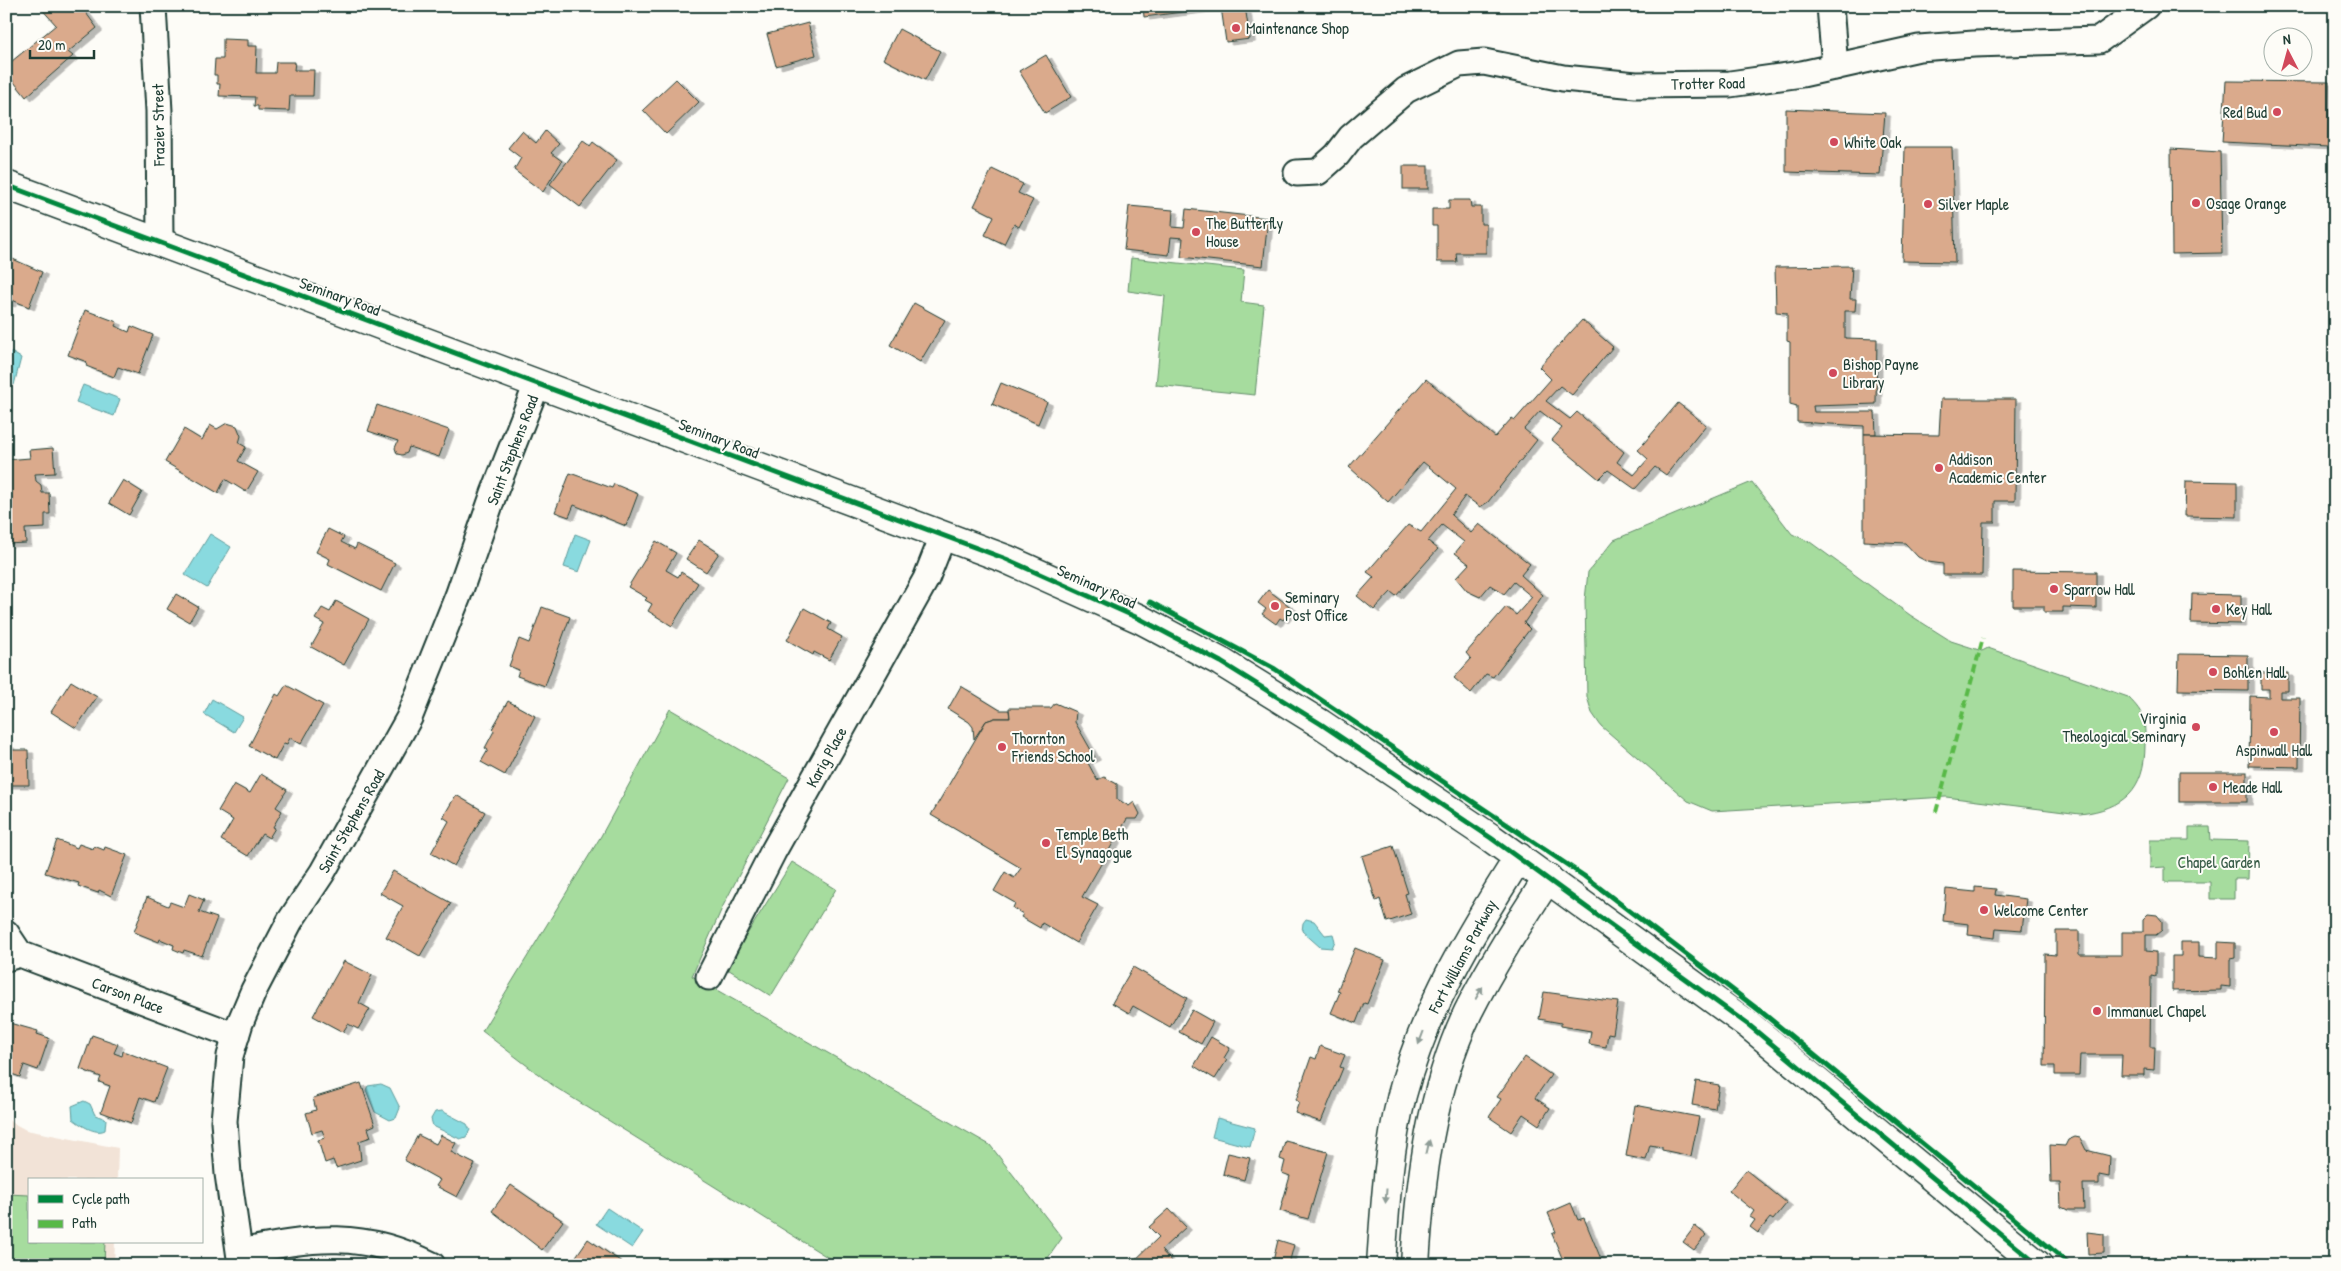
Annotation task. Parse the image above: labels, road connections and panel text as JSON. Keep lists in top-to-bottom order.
{
  "streets": {
    "main road": ["Seminary Road", "Fort Williams Parkway"],
    "street": [
      "Trotter Road",
      "Frazier Street",
      "Saint Stephens Road",
      "Karig Place",
      "Carson Place"
    ]
  },
  "crossings": [
    ["Frazier Street", "Seminary Road"],
    ["Seminary Road", "Saint Stephens Road"],
    ["Seminary Road", "Karig Place"],
    ["Seminary Road", "Fort Williams Parkway"],
    ["Saint Stephens Road", "Carson Place"]
  ],
  "parks": ["Chapel Garden"],
  "places": [
    "Maintenance Shop",
    "Red Bud",
    "White Oak",
    "Osage Orange",
    "Silver Maple",
    "The Butterfly House",
    "Bishop Payne Library",
    "Addison Academic Center",
    "Sparrow Hall",
    "Seminary Post Office",
    "Key Hall",
    "Bohlen Hall",
    "Virginia Theological Seminary",
    "Aspinwall Hall",
    "Thornton Friends School",
    "Meade Hall",
    "Temple Beth El Synagogue",
    "Welcome Center",
    "Immanuel Chapel"
  ],
  "legend": ["Cycle path", "Path"],
  "scale_bar": "20 m",
  "north": "top"
}
